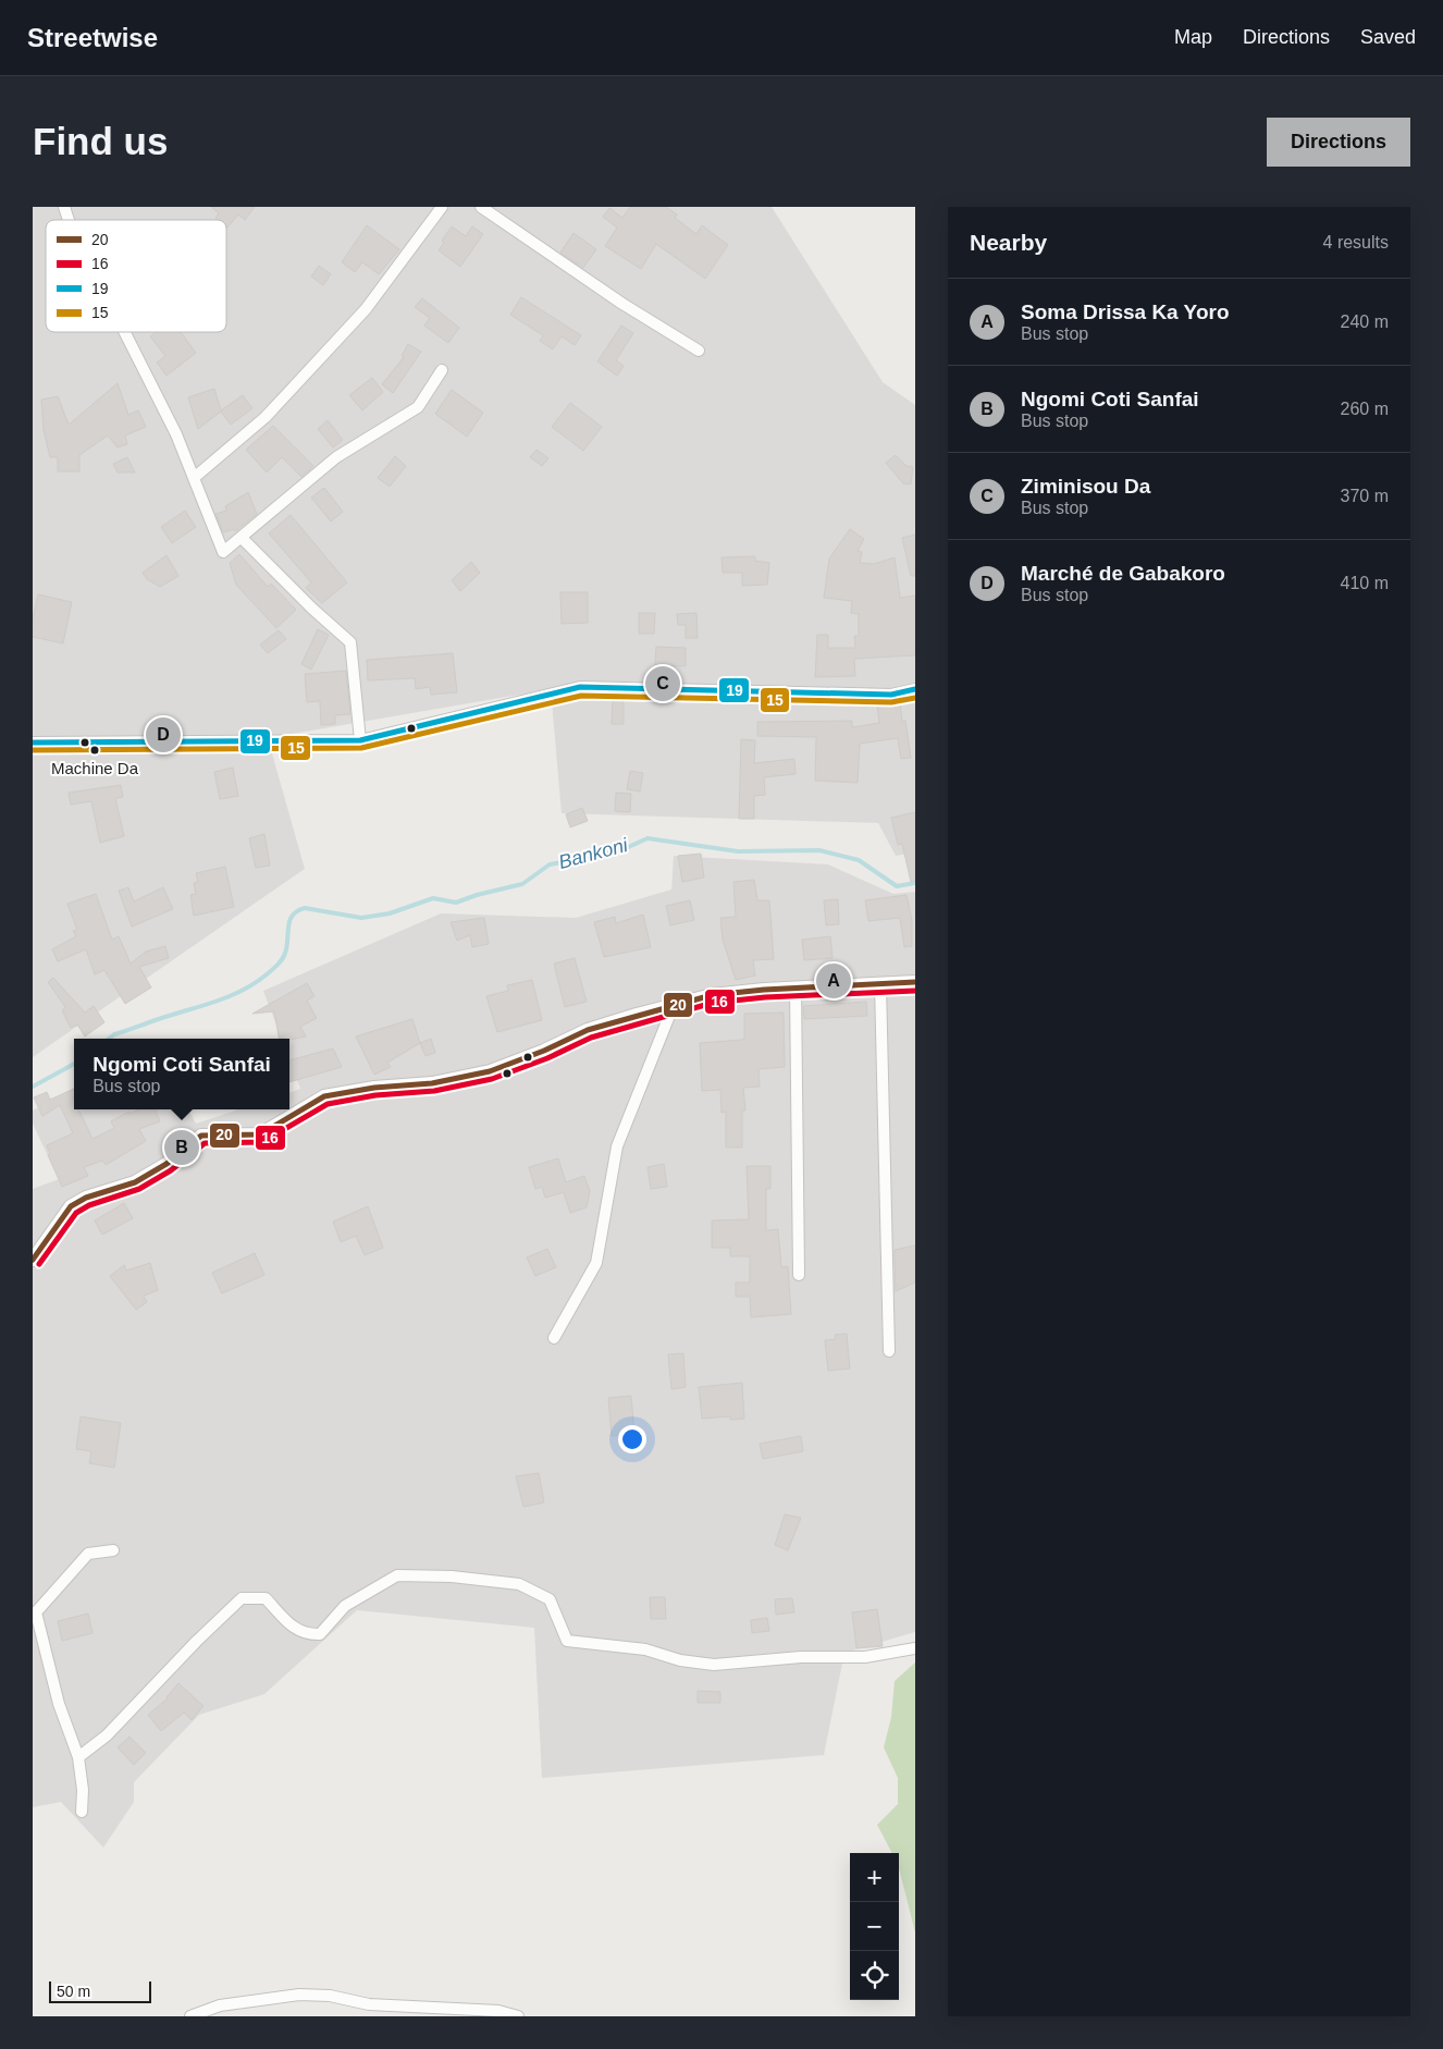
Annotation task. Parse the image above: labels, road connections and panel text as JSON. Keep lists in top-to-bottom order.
{
  "water": ["Bankoni"],
  "places": ["Machine Da"],
  "lines": [
    "transit line 19",
    "transit line 15",
    "transit line 20",
    "transit line 16"
  ],
  "legend": [
    "20",
    "16",
    "19",
    "15"
  ],
  "scale_bar": "50 m",
  "page": {
    "header": "Streetwise",
    "nav": ["Map", "Directions", "Saved"],
    "buttons": "Directions",
    "title": "Find us",
    "heading": ["Nearby", "4 results"],
    "list": [
      {
        "mark": "A",
        "name": "Soma Drissa Ka Yoro",
        "note": "Bus stop",
        "value": "240 m"
      },
      {
        "mark": "B",
        "name": "Ngomi Coti Sanfai",
        "note": "Bus stop",
        "value": "260 m"
      },
      {
        "mark": "C",
        "name": "Ziminisou Da",
        "note": "Bus stop",
        "value": "370 m"
      },
      {
        "mark": "D",
        "name": "Marché de Gabakoro",
        "note": "Bus stop",
        "value": "410 m"
      }
    ],
    "pins": [
      "C",
      "D",
      "A",
      "B"
    ],
    "popup": ["Ngomi Coti Sanfai", "Bus stop"],
    "map_buttons": ["+", "−"],
    "scale": "50 m"
  }
}
